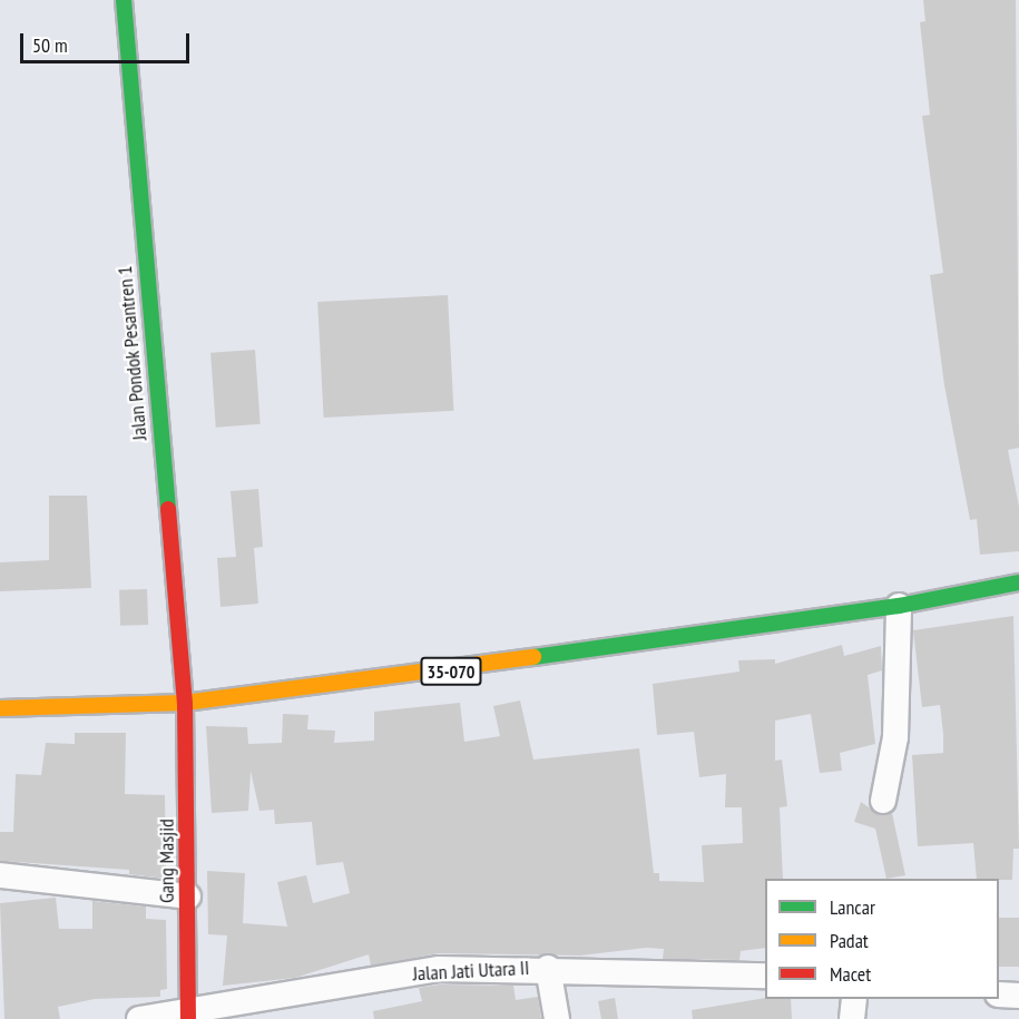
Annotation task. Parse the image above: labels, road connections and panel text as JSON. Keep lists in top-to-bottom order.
{
  "streets": {
    "main road": ["Jalan Pondok Pesantren 1", "35-070", "Gang Masjid"],
    "street": ["Jalan Jati Utara II"]
  },
  "crossings": [
    ["Jalan Pondok Pesantren 1", "35-070"],
    ["Jalan Pondok Pesantren 1", "Gang Masjid"],
    ["35-070", "Gang Masjid"],
    ["Gang Masjid", "Jalan Jati Utara II"]
  ],
  "legend": ["Lancar", "Padat", "Macet"],
  "scale_bar": "50 m"
}
